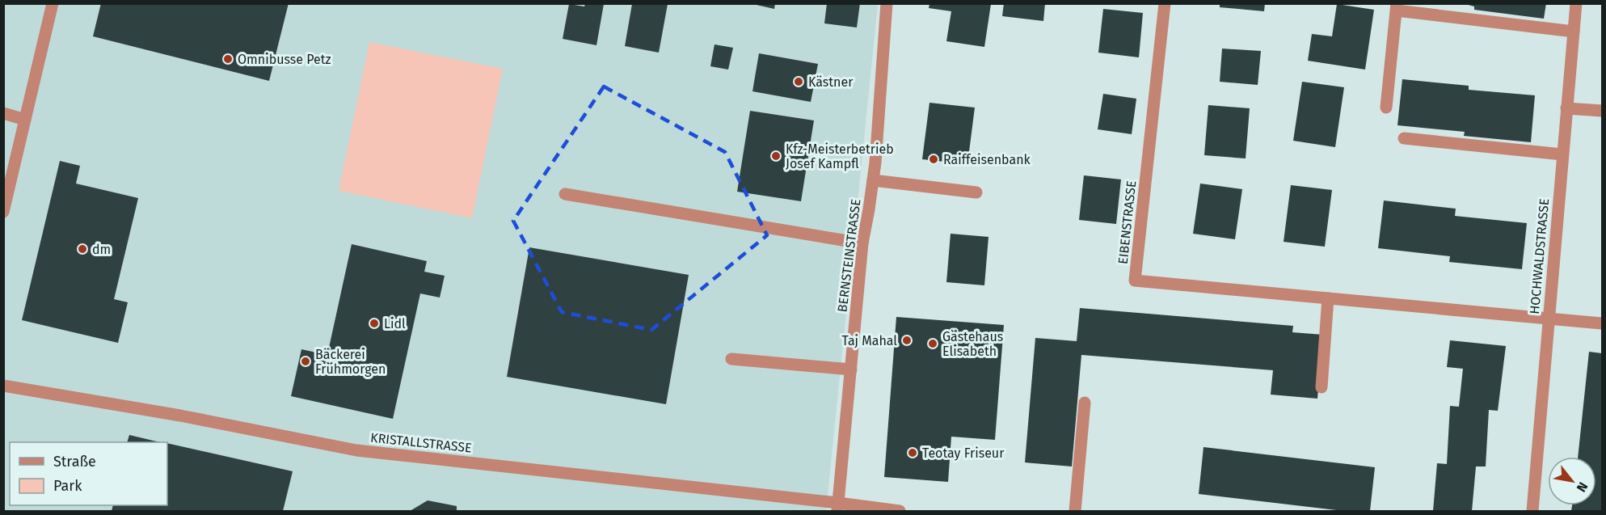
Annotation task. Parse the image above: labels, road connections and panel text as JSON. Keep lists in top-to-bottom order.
{
  "streets": {
    "street": [
      "EIBENSTRASSE",
      "BERNSTEINSTRASSE",
      "HOCHWALDSTRASSE",
      "KRISTALLSTRASSE"
    ]
  },
  "crossings": [
    ["EIBENSTRASSE", "HOCHWALDSTRASSE"],
    ["BERNSTEINSTRASSE", "KRISTALLSTRASSE"]
  ],
  "places": [
    "Omnibusse Petz",
    "Kästner",
    "Kfz-Meisterbetrieb Josef Kampfl",
    "Raiffeisenbank",
    "dm",
    "Lidl",
    "Taj Mahal",
    "Gästehaus Elisabeth",
    "Bäckerei Frühmorgen",
    "Teotay Friseur"
  ],
  "legend": ["Straße", "Park"],
  "north": "bottom right"
}
